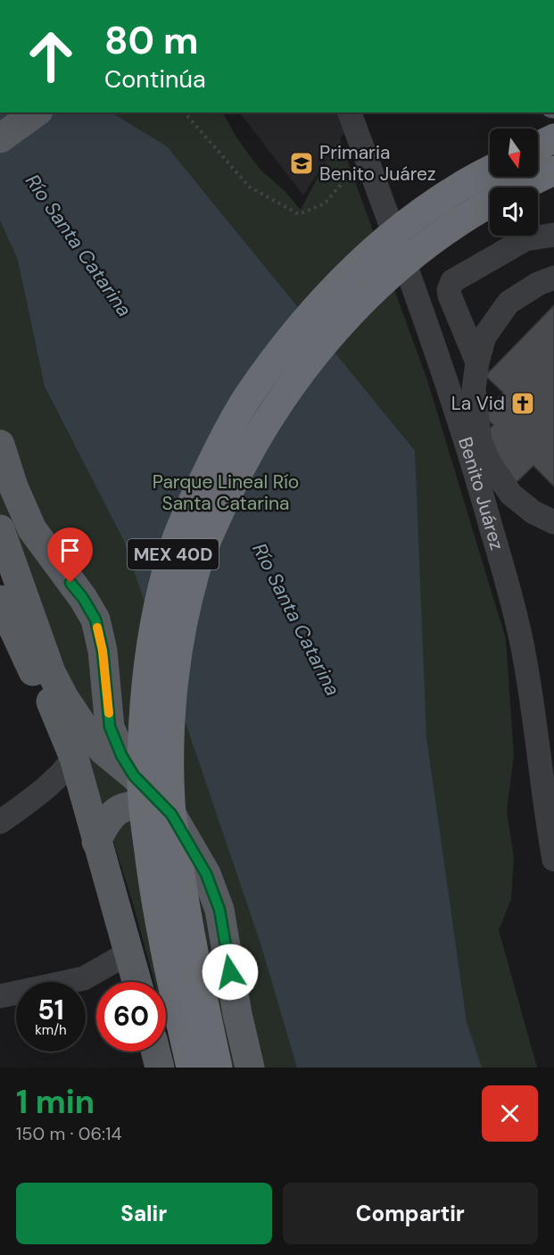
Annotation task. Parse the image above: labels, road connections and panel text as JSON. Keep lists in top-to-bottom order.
{
  "streets": {
    "highway": ["MEX 40D"],
    "street": ["Benito Juárez"]
  },
  "water": ["Río Santa Catarina"],
  "parks": ["Parque Lineal Río Santa Catarina"],
  "places": {
    "school or university": ["Primaria Benito Juárez"],
    "church": ["La Vid"]
  },
  "north": "bottom",
  "page": {
    "turn": ["80 m", "Continúa"],
    "speed": "51 km/h",
    "limit": "60",
    "heading": ["1 min", "150 m · 06:14"],
    "buttons": ["Salir", "Compartir"]
  }
}
